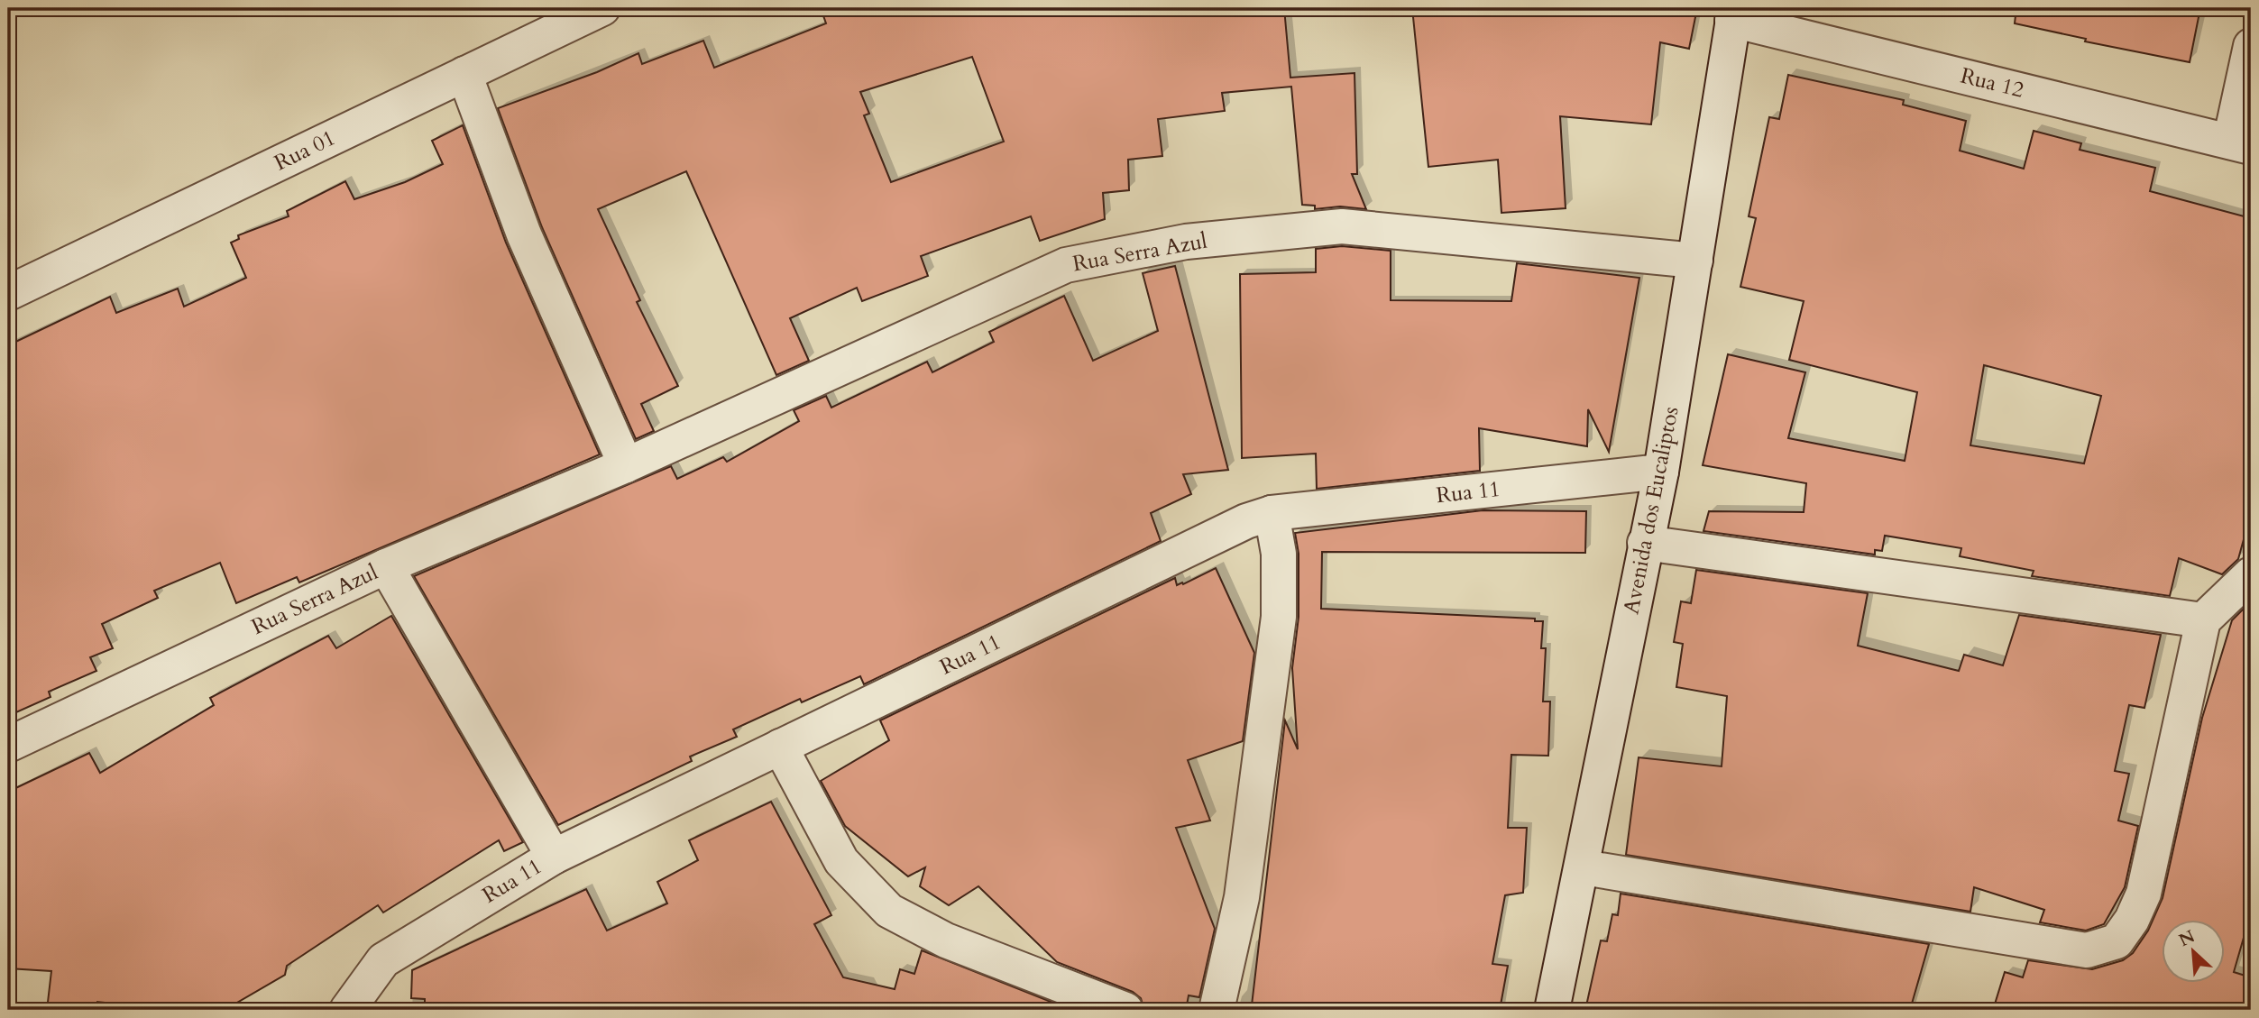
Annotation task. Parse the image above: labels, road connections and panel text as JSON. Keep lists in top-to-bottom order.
{
  "streets": {
    "street": [
      "Rua 12",
      "Rua 01",
      "Rua Serra Azul",
      "Rua 11",
      "Avenida dos Eucaliptos"
    ]
  },
  "crossings": [
    ["Rua 12", "Avenida dos Eucaliptos"],
    ["Rua Serra Azul", "Avenida dos Eucaliptos"],
    ["Rua 11", "Avenida dos Eucaliptos"]
  ],
  "north": "top left"
}
